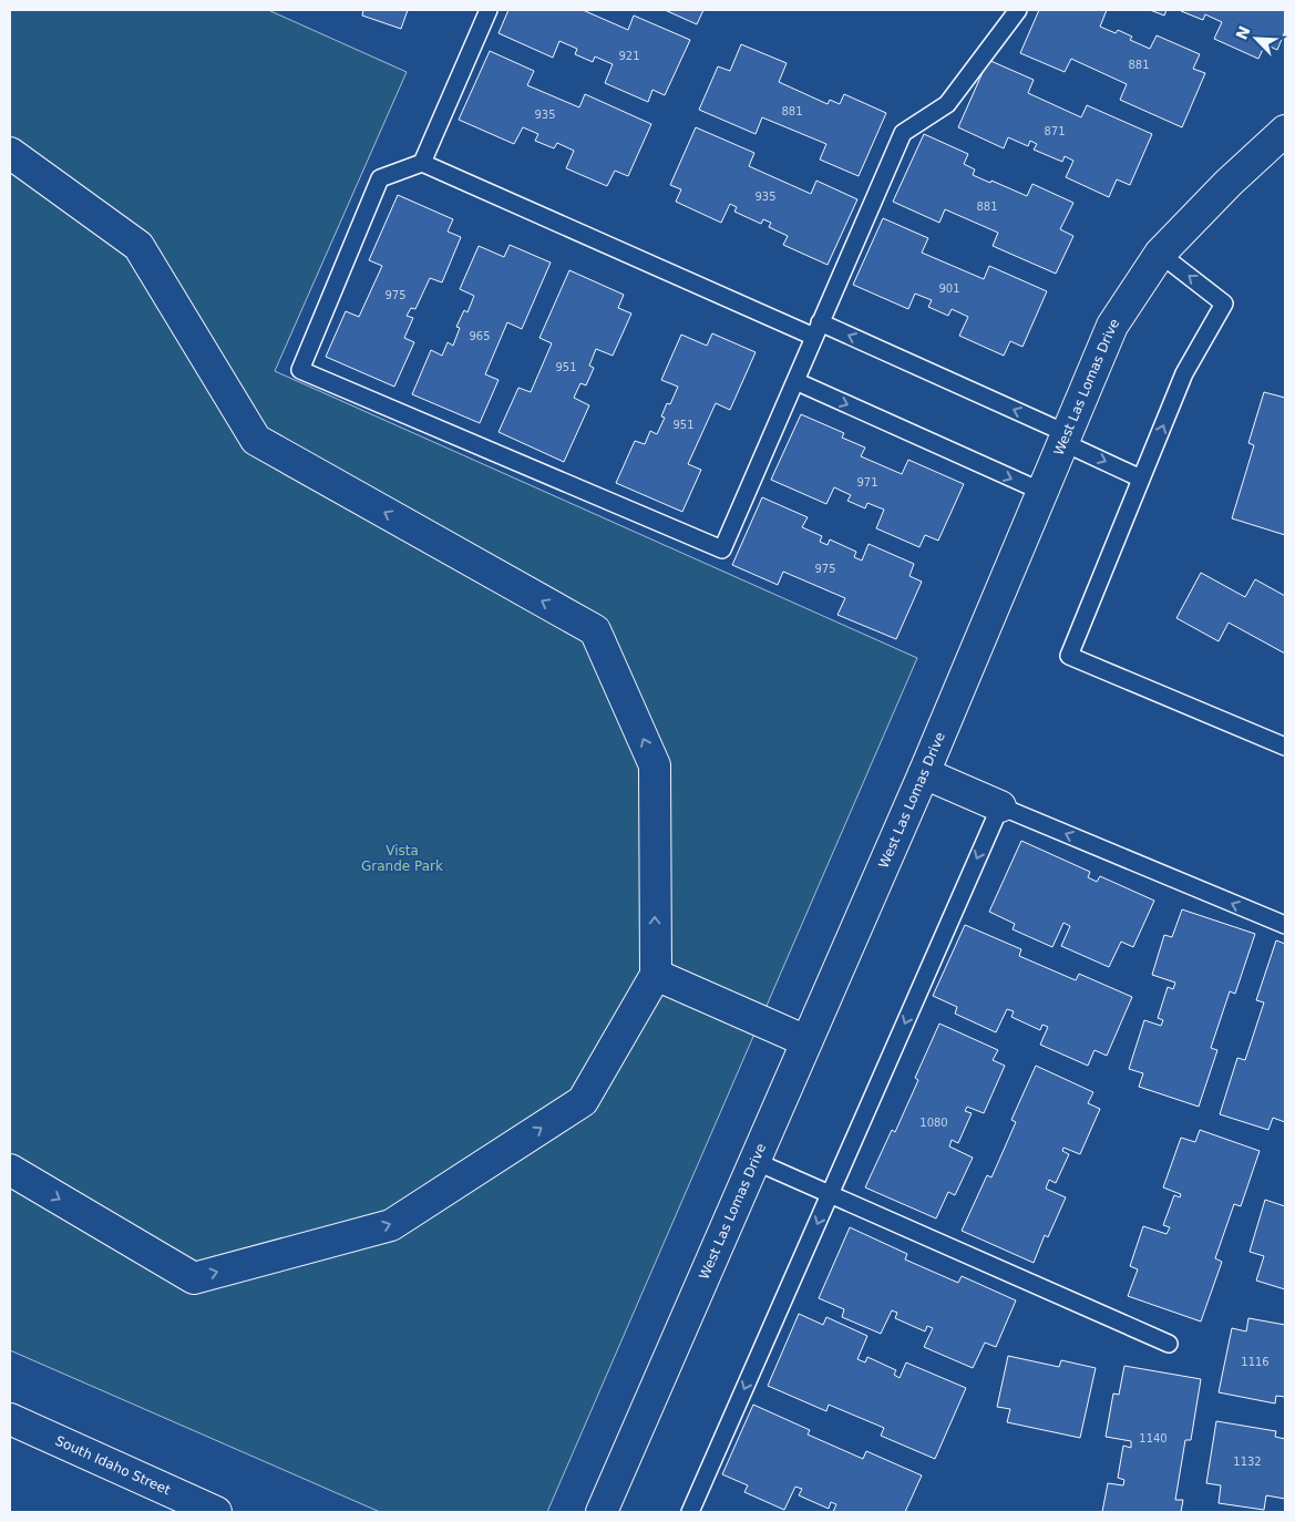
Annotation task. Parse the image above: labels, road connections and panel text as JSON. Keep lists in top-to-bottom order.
{
  "streets": {
    "street": ["West Las Lomas Drive", "South Idaho Street"]
  },
  "parks": ["Vista Grande Park"],
  "house_numbers": [
    "921",
    "881",
    "881",
    "935",
    "871",
    "935",
    "881",
    "901",
    "975",
    "965",
    "951",
    "951",
    "971",
    "975",
    "1080",
    "1116",
    "1140",
    "1132"
  ],
  "north": "top left"
}
